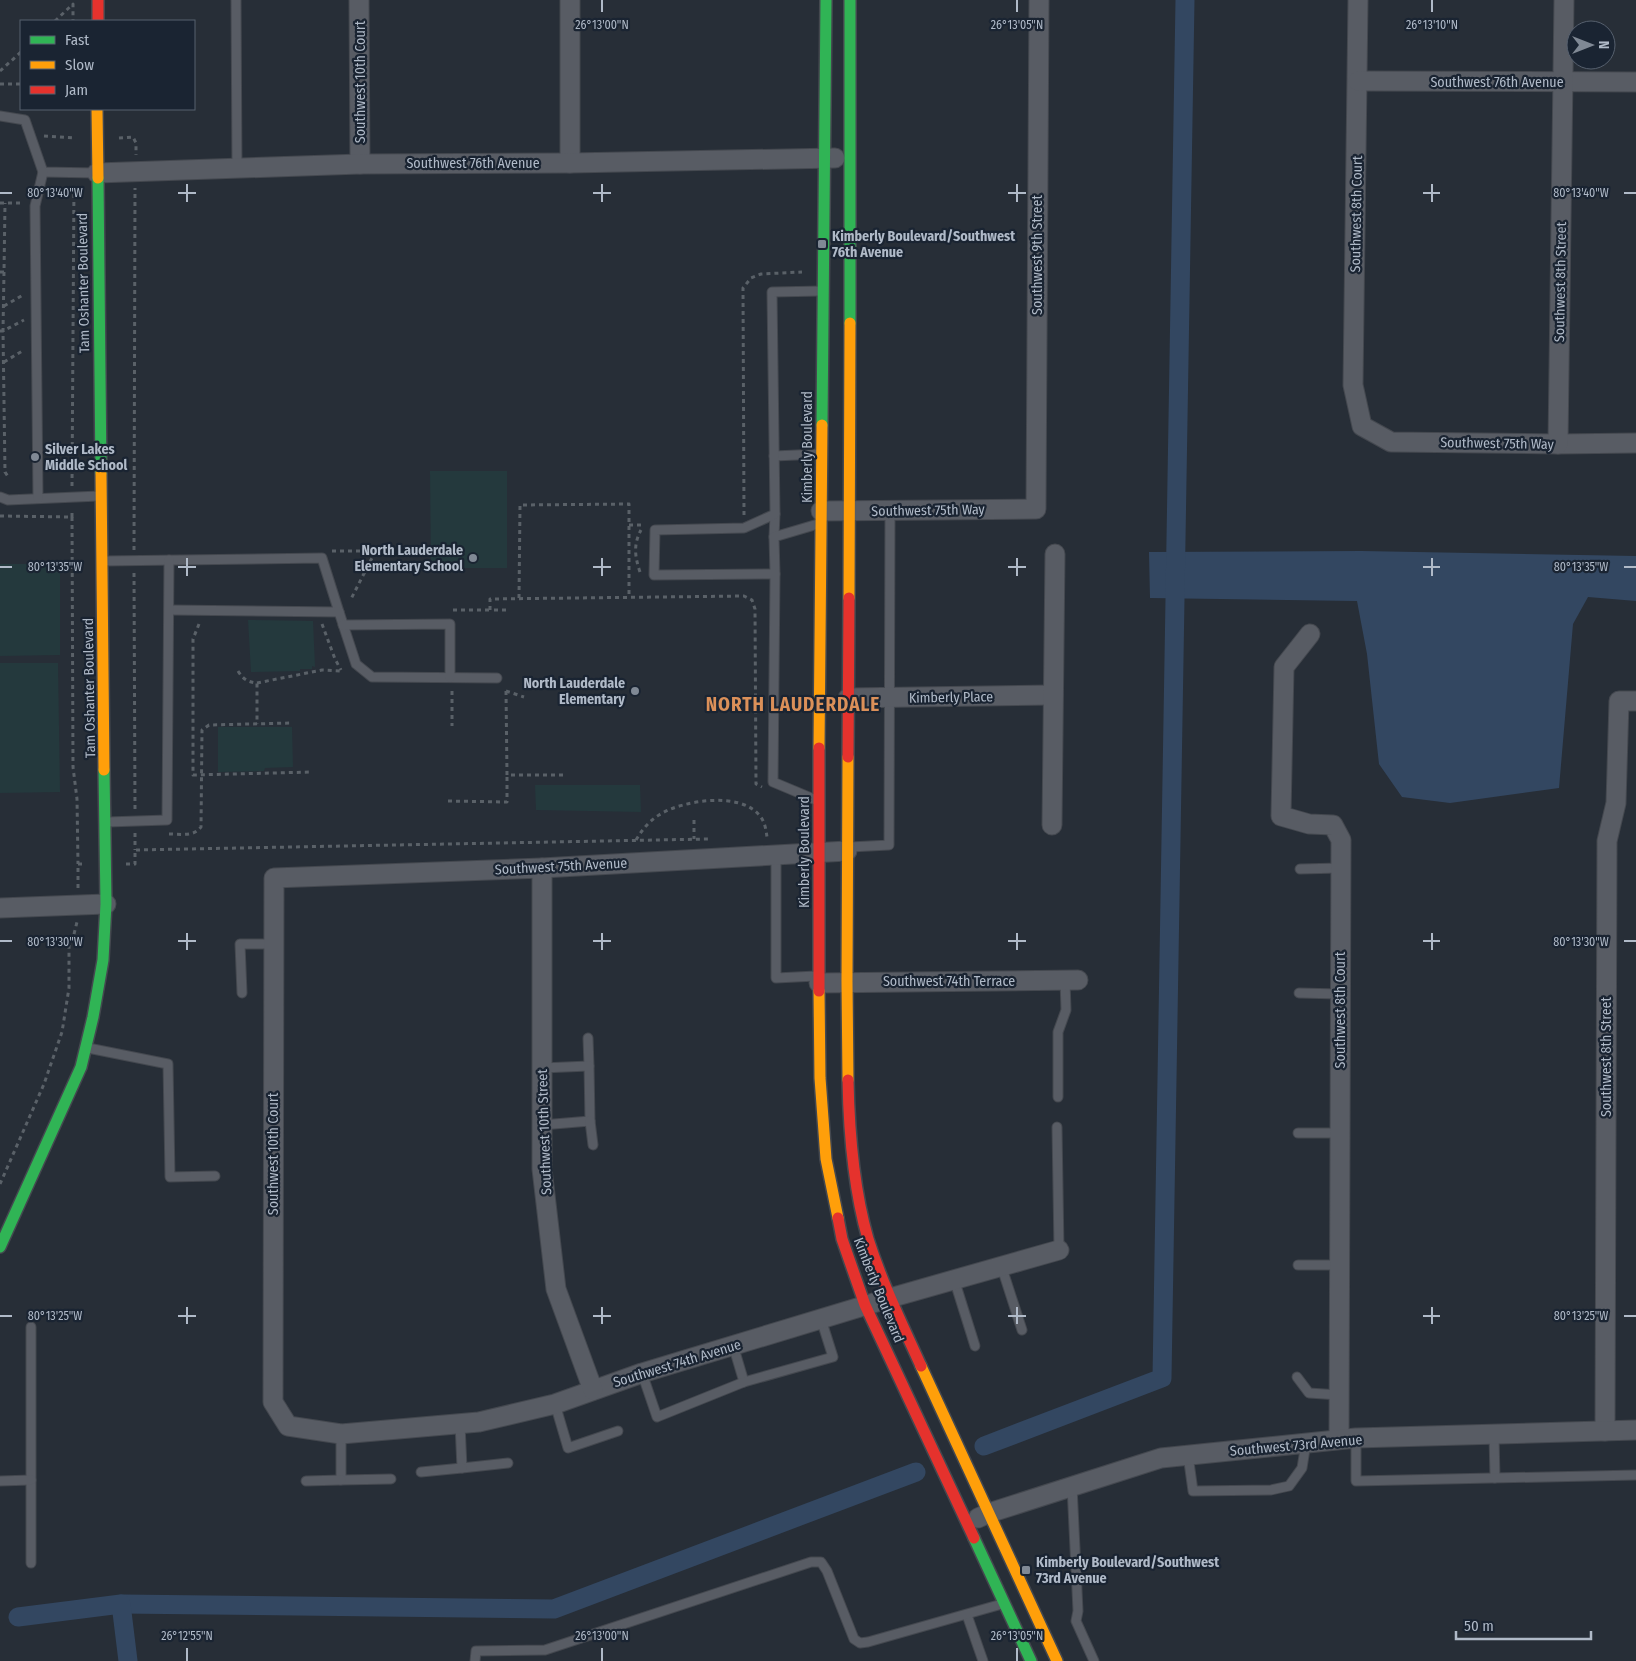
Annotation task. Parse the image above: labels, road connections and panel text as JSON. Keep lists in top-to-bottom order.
{
  "streets": {
    "street": [
      "Southwest 10th Court",
      "Southwest 76th Avenue",
      "Southwest 8th Court",
      "Southwest 9th Street",
      "Southwest 8th Street",
      "Tam Oshanter Boulevard",
      "Southwest 75th Way",
      "Kimberly Boulevard",
      "Kimberly Place",
      "Southwest 75th Avenue",
      "Southwest 74th Terrace",
      "Southwest 10th Street",
      "Southwest 74th Avenue",
      "Southwest 73rd Avenue"
    ]
  },
  "crossings": [
    ["Southwest 10th Court", "Southwest 76th Avenue"],
    ["Southwest 10th Court", "Southwest 75th Avenue"],
    ["Southwest 10th Court", "Southwest 74th Avenue"],
    ["Southwest 76th Avenue", "Southwest 8th Court"],
    ["Southwest 76th Avenue", "Southwest 8th Street"],
    ["Southwest 76th Avenue", "Tam Oshanter Boulevard"],
    ["Southwest 76th Avenue", "Kimberly Boulevard"],
    ["Southwest 8th Court", "Southwest 75th Way"],
    ["Southwest 8th Court", "Southwest 73rd Avenue"],
    ["Southwest 9th Street", "Southwest 75th Way"],
    ["Southwest 8th Street", "Southwest 75th Way"],
    ["Southwest 8th Street", "Southwest 73rd Avenue"],
    ["Southwest 75th Way", "Kimberly Boulevard"],
    ["Kimberly Boulevard", "Kimberly Place"],
    ["Kimberly Boulevard", "Southwest 75th Avenue"],
    ["Kimberly Boulevard", "Southwest 74th Terrace"],
    ["Kimberly Boulevard", "Southwest 74th Avenue"],
    ["Kimberly Boulevard", "Southwest 73rd Avenue"],
    ["Southwest 75th Avenue", "Southwest 10th Street"],
    ["Southwest 10th Street", "Southwest 74th Avenue"]
  ],
  "districts": ["NORTH LAUDERDALE"],
  "places": {
    "transit": ["Kimberly Boulevard/Southwest 76th Avenue", "Kimberly Boulevard/Southwest 73rd Avenue"],
    "other": ["Silver Lakes Middle School", "North Lauderdale Elementary School", "North Lauderdale Elementary"]
  },
  "legend": ["Fast", "Slow", "Jam"],
  "scale_bar": "50 m",
  "north": "right",
  "coordinates": [
    "26°13'00\"N",
    "26°13'05\"N",
    "26°13'10\"N",
    "80°13'40\"W",
    "80°13'35\"W",
    "80°13'30\"W",
    "80°13'25\"W",
    "26°12'55\"N"
  ]
}
